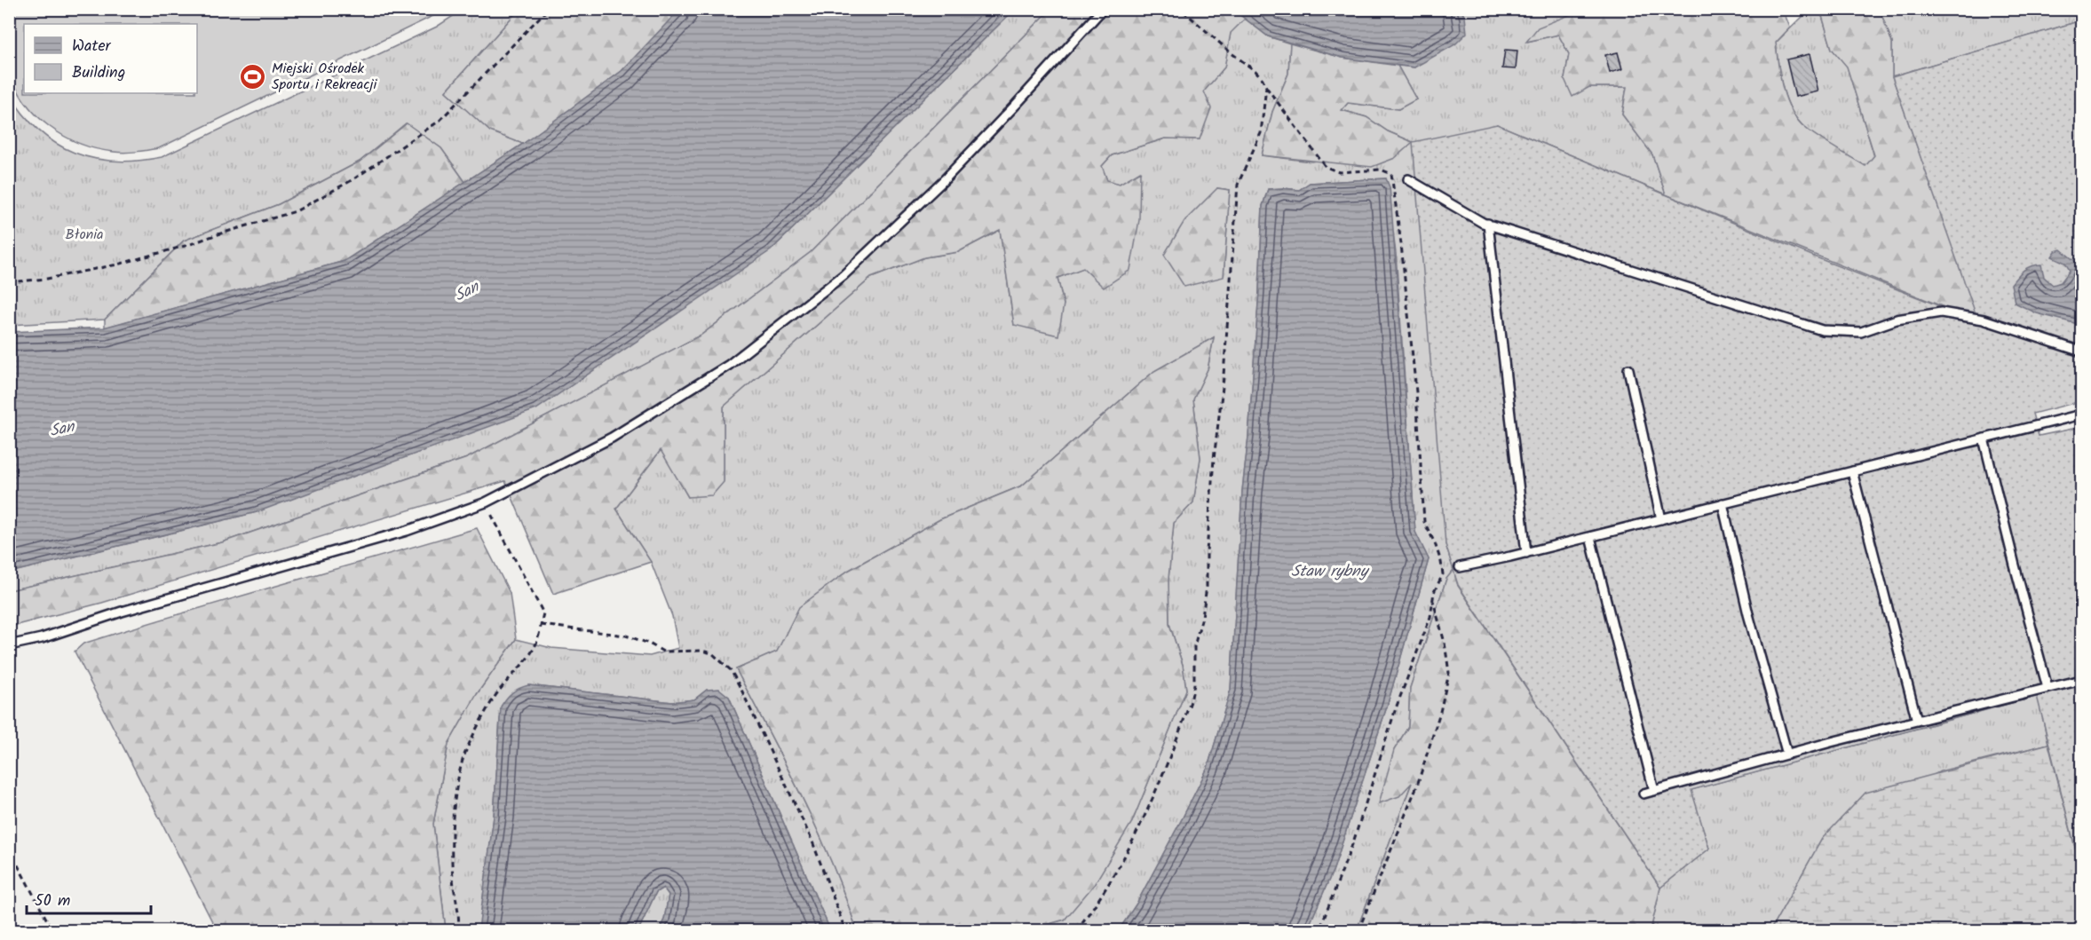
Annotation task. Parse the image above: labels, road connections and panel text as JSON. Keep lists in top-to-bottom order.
{
  "water": ["San", "Staw rybny"],
  "parks": ["Błonia"],
  "places": {
    "sports": ["Miejski Ośrodek Sportu i Rekreacji"]
  },
  "legend": ["Water", "Building"],
  "scale_bar": "50 m"
}
